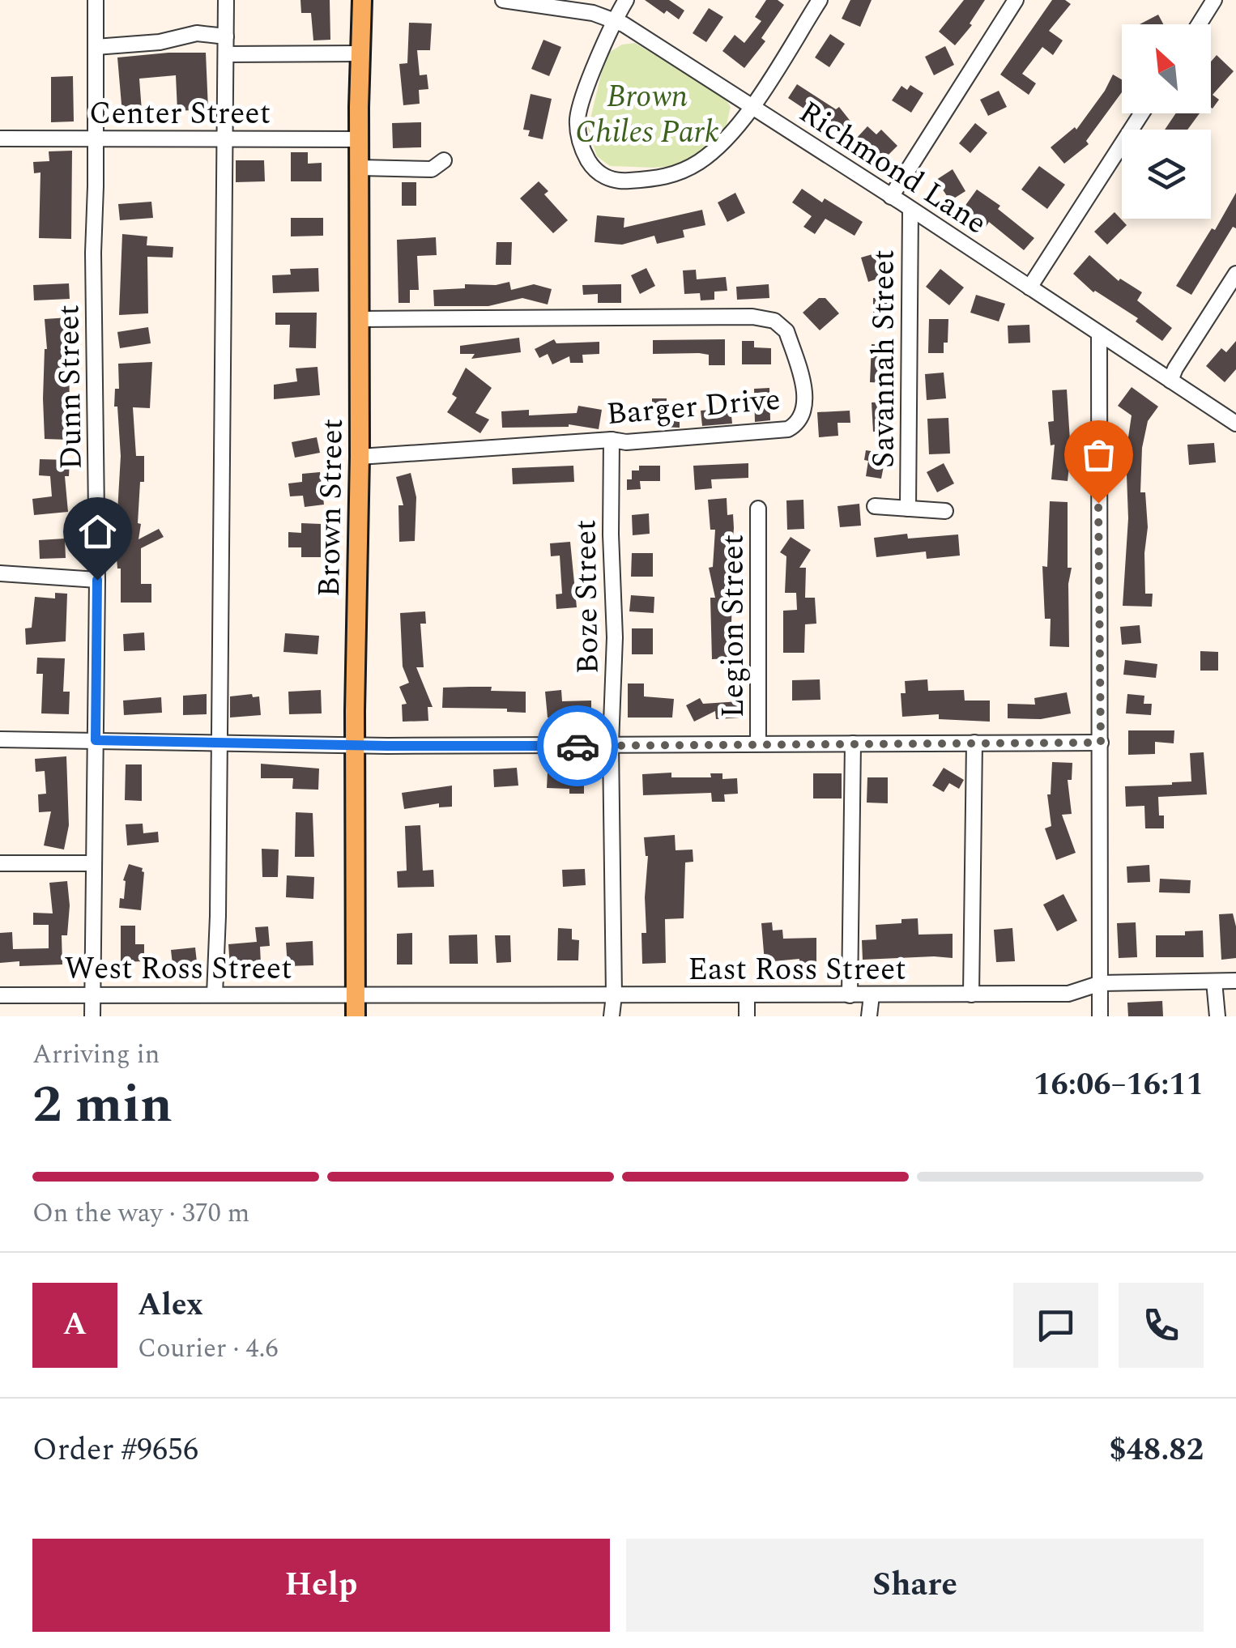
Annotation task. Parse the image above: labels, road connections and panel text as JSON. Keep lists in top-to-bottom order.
{
  "streets": {
    "main road": ["Brown Street"],
    "street": [
      "Center Street",
      "Richmond Lane",
      "Savannah Street",
      "Dunn Street",
      "Barger Drive",
      "Boze Street",
      "Legion Street",
      "West Ross Street",
      "East Ross Street"
    ]
  },
  "crossings": [
    ["Center Street", "Dunn Street"],
    ["Center Street", "Brown Street"],
    ["Richmond Lane", "Savannah Street"],
    ["Dunn Street", "West Ross Street"],
    ["Barger Drive", "Brown Street"],
    ["Barger Drive", "Boze Street"],
    ["Brown Street", "West Ross Street"],
    ["Brown Street", "East Ross Street"],
    ["Boze Street", "East Ross Street"],
    ["West Ross Street", "East Ross Street"]
  ],
  "parks": ["Brown Chiles Park"],
  "north": "top left",
  "page": {
    "heading": ["2 min", "Arriving in", "16:06–16:11"],
    "panel": [
      "Alex",
      "Courier · 4.6",
      "Order #9656",
      "$48.82"
    ],
    "bar": "On the way · 370 m",
    "round": "A",
    "buttons": ["Help", "Share"]
  }
}
